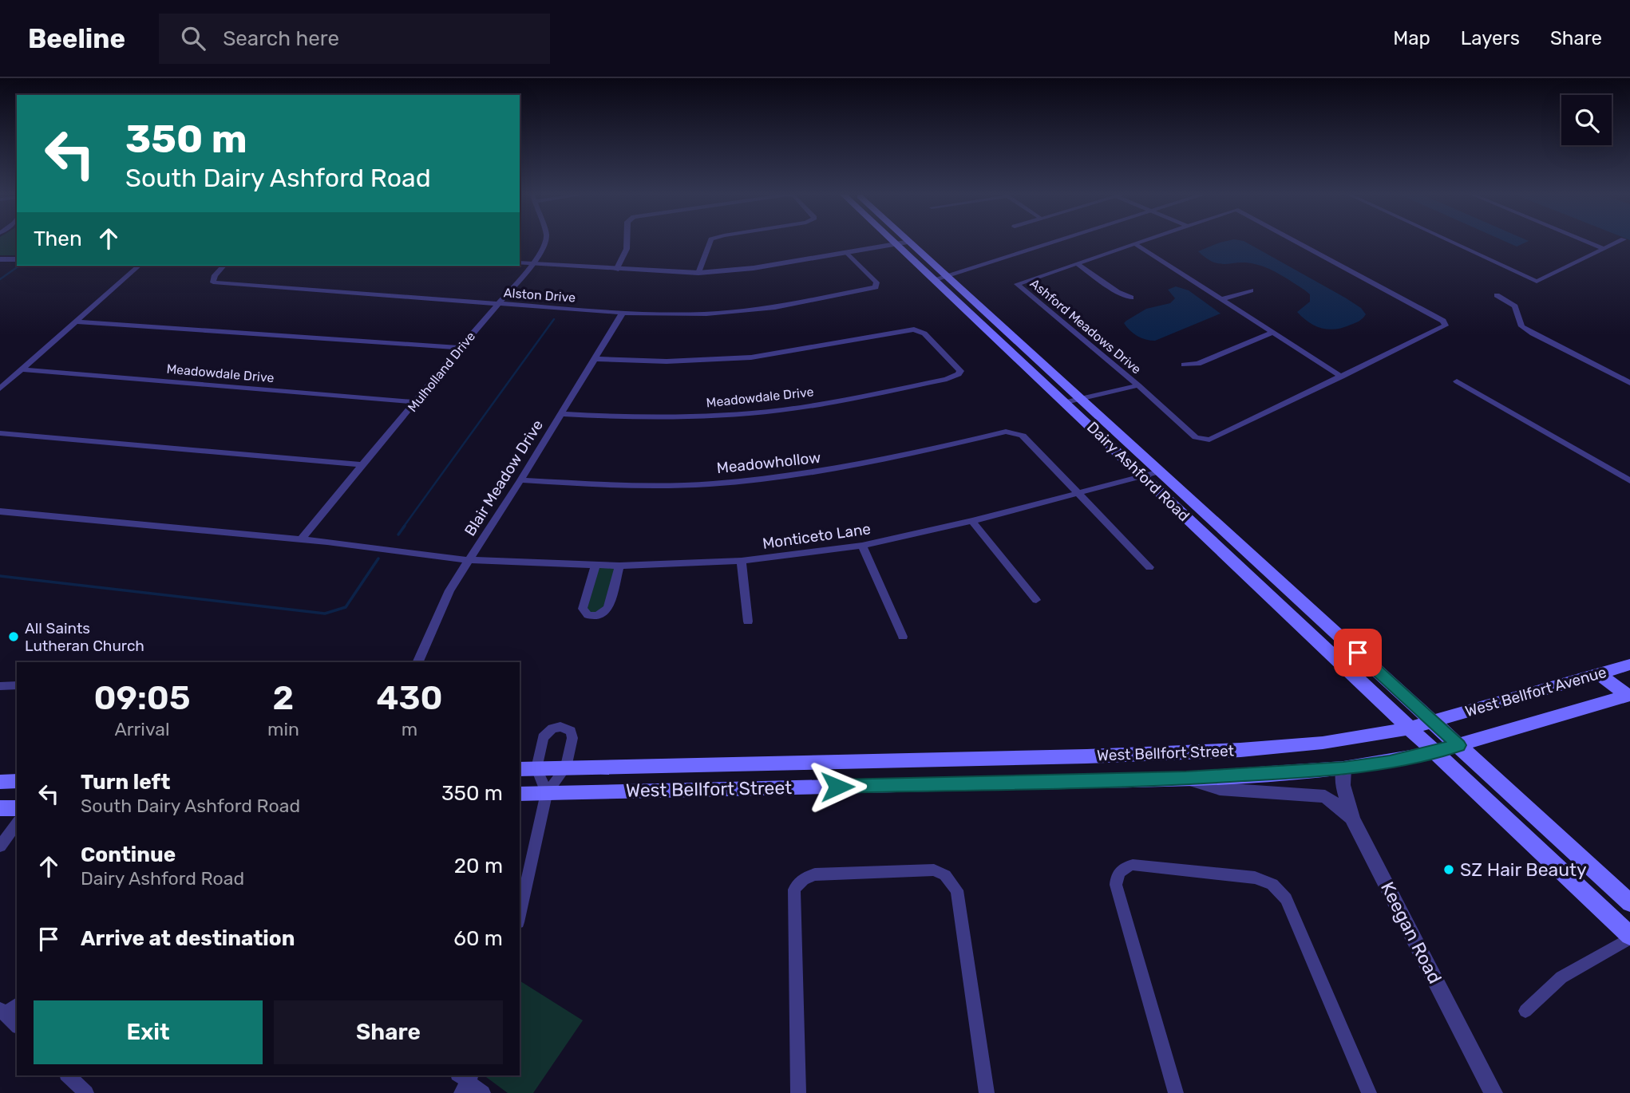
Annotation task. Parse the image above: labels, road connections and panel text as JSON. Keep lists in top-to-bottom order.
{
  "streets": {
    "main road": ["Dairy Ashford Road", "West Bellfort Avenue", "West Bellfort Street"],
    "street": [
      "Alston Drive",
      "Ashford Meadows Drive",
      "Mulholland Drive",
      "Meadowdale Drive",
      "Meadowhollow",
      "Blair Meadow Drive",
      "Monticeto Lane",
      "Keegan Road"
    ]
  },
  "crossings": [
    ["Alston Drive", "Mulholland Drive"],
    ["Alston Drive", "Blair Meadow Drive"],
    ["Mulholland Drive", "Meadowdale Drive"],
    ["Mulholland Drive", "Monticeto Lane"],
    ["Meadowdale Drive", "Blair Meadow Drive"],
    ["Meadowhollow", "Blair Meadow Drive"],
    ["Meadowhollow", "Monticeto Lane"],
    ["Dairy Ashford Road", "Monticeto Lane"],
    ["Dairy Ashford Road", "West Bellfort Avenue"],
    ["Dairy Ashford Road", "West Bellfort Street"],
    ["Blair Meadow Drive", "Monticeto Lane"],
    ["West Bellfort Avenue", "West Bellfort Street"],
    ["West Bellfort Street", "Keegan Road"]
  ],
  "places": ["All Saints Lutheran Church", "SZ Hair Beauty"],
  "page": {
    "header": "Beeline",
    "search": "Search here",
    "nav": ["Map", "Layers", "Share"],
    "turn": ["350 m", "South Dairy Ashford Road"],
    "then": "Then",
    "eta": [
      "09:05",
      "Arrival",
      "2",
      "min",
      "430",
      "m"
    ],
    "list": [
      {
        "name": "Turn left",
        "note": "South Dairy Ashford Road",
        "value": "350 m"
      },
      {
        "name": "Continue",
        "note": "Dairy Ashford Road",
        "value": "20 m"
      },
      {
        "name": "Arrive at destination",
        "value": "60 m"
      }
    ],
    "buttons": ["Exit", "Share"]
  }
}
